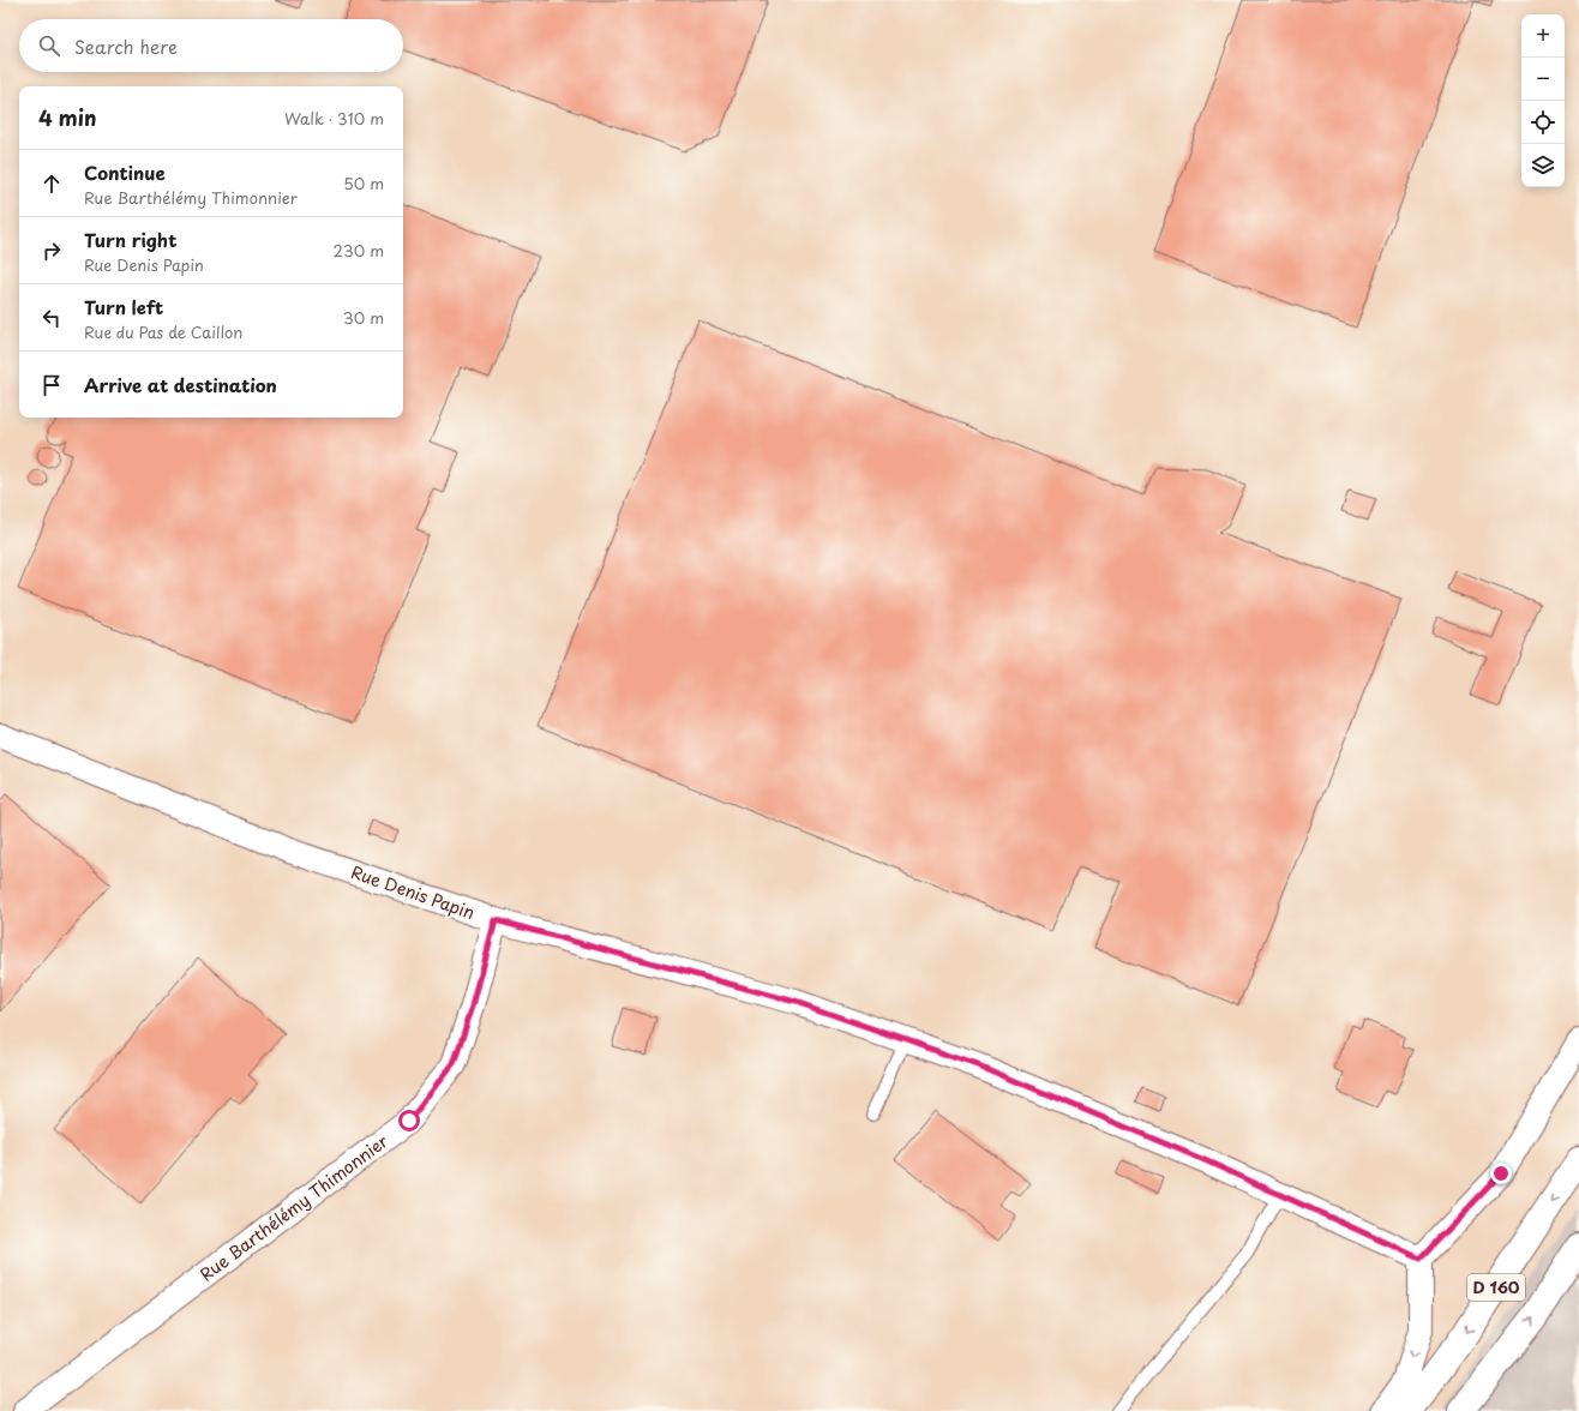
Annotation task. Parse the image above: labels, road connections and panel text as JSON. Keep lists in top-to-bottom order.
{
  "streets": {
    "main road": ["D 160"],
    "street": ["Rue Denis Papin", "Rue Barthélémy Thimonnier"]
  },
  "crossings": [
    ["Rue Denis Papin", "Rue Barthélémy Thimonnier"]
  ],
  "page": {
    "map_buttons": ["+", "−"],
    "search": "Search here",
    "heading": ["4 min", "Walk · 310 m"],
    "list": [
      ["Continue", "Rue Barthélémy Thimonnier", "50 m"],
      ["Turn right", "Rue Denis Papin", "230 m"],
      ["Turn left", "Rue du Pas de Caillon", "30 m"],
      "Arrive at destination"
    ]
  }
}
